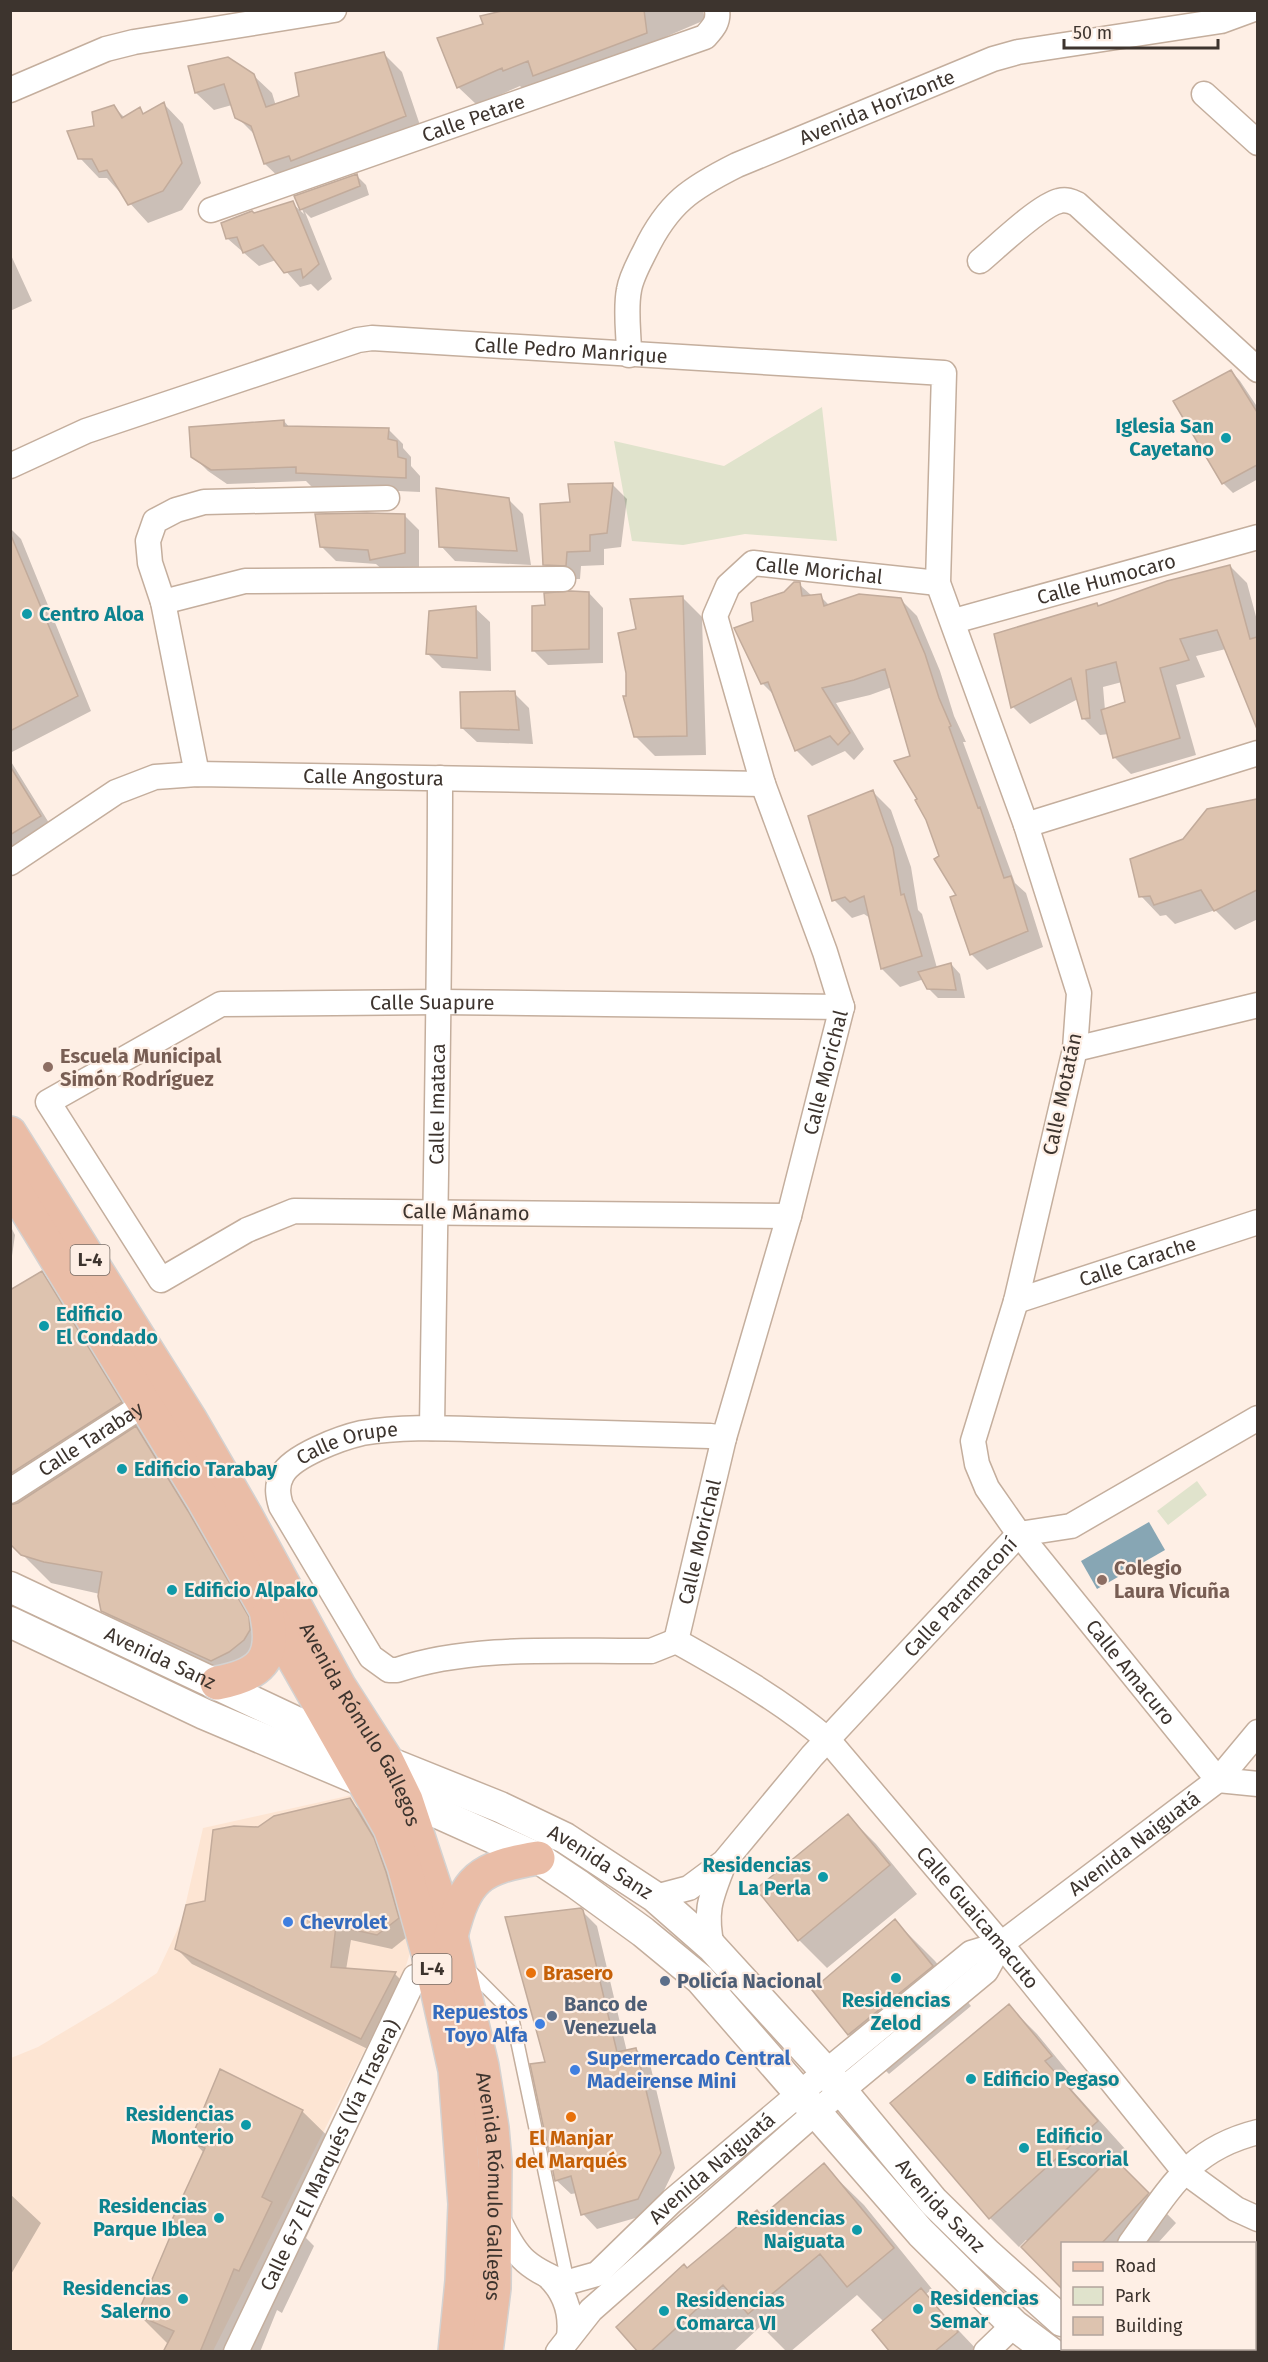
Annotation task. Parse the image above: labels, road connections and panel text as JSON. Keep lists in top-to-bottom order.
{
  "streets": {
    "main road": ["L-4", "Avenida Rómulo Gallegos"],
    "street": [
      "Avenida Horizonte",
      "Calle Petare",
      "Calle Pedro Manrique",
      "Calle Morichal",
      "Calle Humocaro",
      "Calle Angostura",
      "Calle Suapure",
      "Calle Motatán",
      "Calle Imataca",
      "Calle Mánamo",
      "Calle Carache",
      "Calle Tarabay",
      "Calle Orupe",
      "Calle Paramaconí",
      "Avenida Sanz",
      "Calle Amacuro",
      "Avenida Naiguatá",
      "Calle Guaicamacuto",
      "Calle 6-7 El Marqués (Vía Trasera)"
    ]
  },
  "crossings": [
    ["Avenida Horizonte", "Calle Pedro Manrique"],
    ["Calle Pedro Manrique", "Calle Morichal"],
    ["Calle Pedro Manrique", "Calle Motatán"],
    ["Calle Morichal", "Calle Angostura"],
    ["Calle Morichal", "Calle Suapure"],
    ["Calle Morichal", "Calle Motatán"],
    ["Calle Morichal", "Calle Mánamo"],
    ["Calle Morichal", "Calle Orupe"],
    ["Calle Morichal", "Calle Guaicamacuto"],
    ["Calle Humocaro", "Calle Motatán"],
    ["Calle Angostura", "Calle Imataca"],
    ["Calle Suapure", "Calle Imataca"],
    ["Calle Suapure", "Calle Mánamo"],
    ["Calle Motatán", "Calle Carache"],
    ["Calle Motatán", "Calle Paramaconí"],
    ["Calle Motatán", "Calle Amacuro"],
    ["Calle Imataca", "Calle Mánamo"],
    ["Calle Imataca", "Calle Orupe"],
    ["Calle Tarabay", "Avenida Rómulo Gallegos"],
    ["Calle Orupe", "Calle Guaicamacuto"],
    ["Calle Paramaconí", "Avenida Sanz"],
    ["Calle Paramaconí", "Calle Amacuro"],
    ["Calle Paramaconí", "Calle Guaicamacuto"],
    ["Avenida Sanz", "Avenida Rómulo Gallegos"],
    ["Avenida Sanz", "Avenida Naiguatá"],
    ["Calle Amacuro", "Avenida Naiguatá"],
    ["Avenida Rómulo Gallegos", "Calle 6-7 El Marqués (Vía Trasera)"],
    ["Avenida Naiguatá", "Calle Guaicamacuto"]
  ],
  "places": [
    "Iglesia San Cayetano",
    "Centro Aloa",
    "Escuela Municipal Simón Rodríguez",
    "Edificio El Condado",
    "Edificio Tarabay",
    "Colegio Laura Vicuña",
    "Edificio Alpako",
    "Residencias La Perla",
    "Chevrolet",
    "Brasero",
    "Residencias Zelod",
    "Policía Nacional",
    "Banco de Venezuela",
    "Repuestos Toyo Alfa",
    "Supermercado Central Madeirense Mini",
    "Edificio Pegaso",
    "El Manjar del Marqués",
    "Residencias Monterio",
    "Edificio El Escorial",
    "Residencias Parque Iblea",
    "Residencias Naiguata",
    "Residencias Salerno",
    "Residencias Semar",
    "Residencias Comarca VI"
  ],
  "legend": ["Road", "Park", "Building"],
  "scale_bar": "50 m"
}
